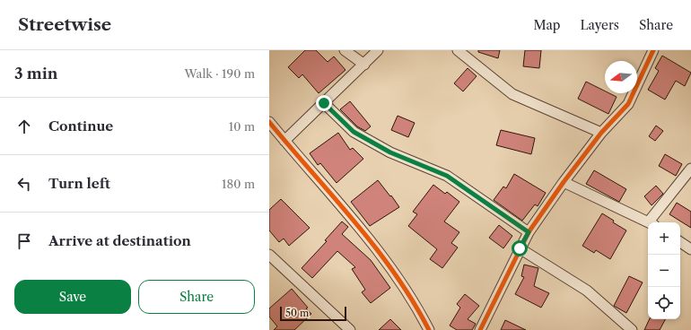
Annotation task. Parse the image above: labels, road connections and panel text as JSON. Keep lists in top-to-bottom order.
{
  "scale_bar": "50 m",
  "north": "left",
  "page": {
    "header": "Streetwise",
    "nav": ["Map", "Layers", "Share"],
    "heading": ["3 min", "Walk · 190 m"],
    "list": [
      ["Continue", "10 m"],
      ["Turn left", "180 m"],
      "Arrive at destination"
    ],
    "map_buttons": ["+", "−"],
    "buttons": ["Save", "Share"],
    "scale": "50 m"
  }
}
